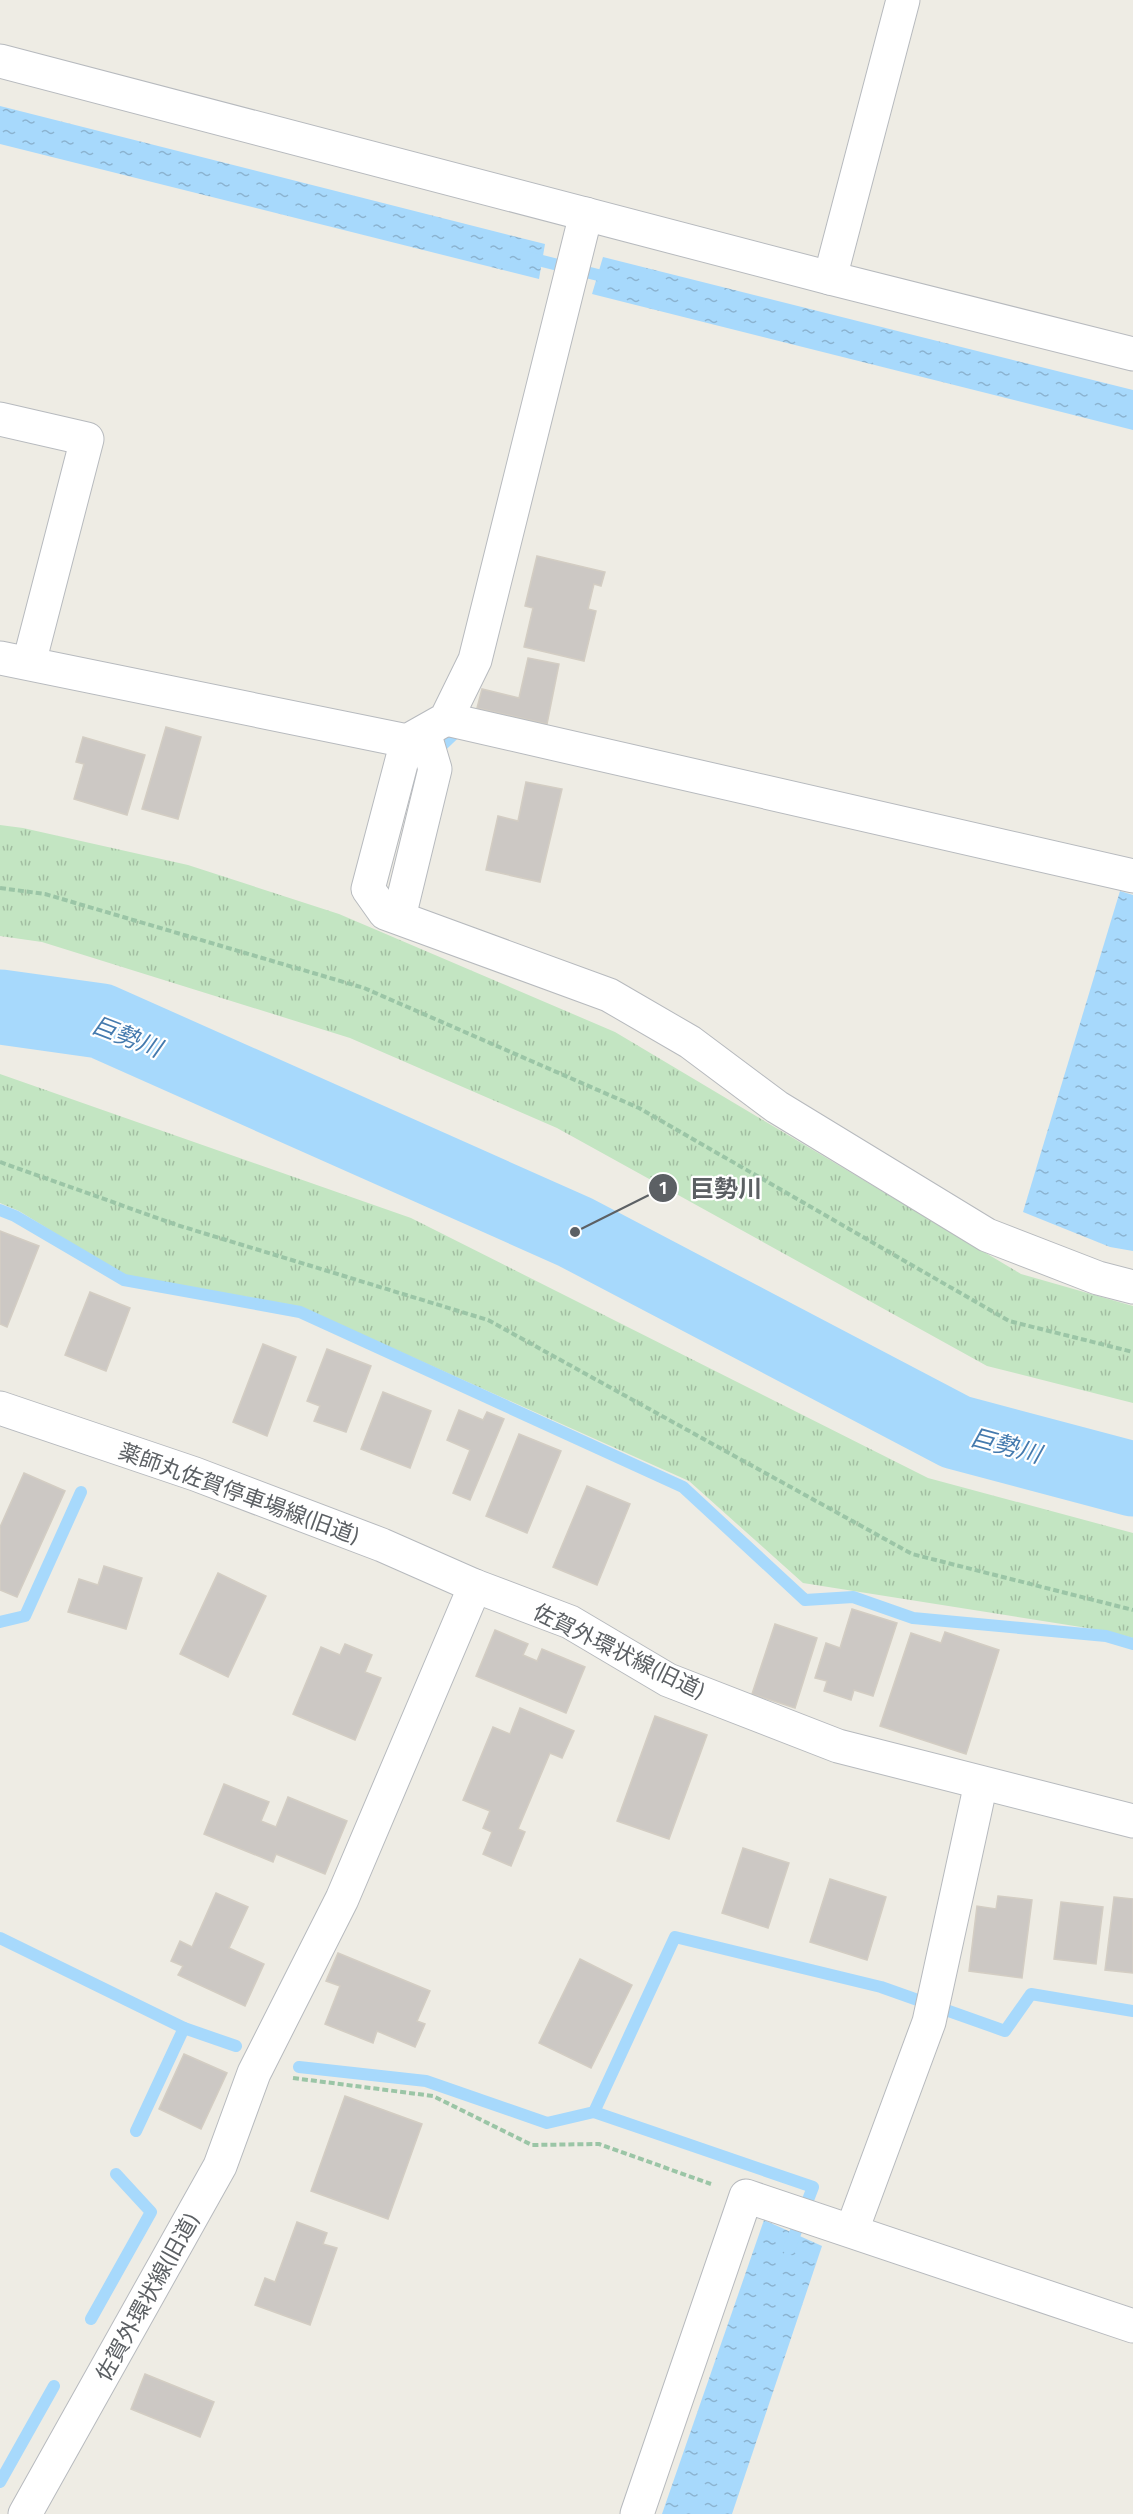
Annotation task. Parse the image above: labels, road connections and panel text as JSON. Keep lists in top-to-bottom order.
{
  "streets": {
    "street": ["薬師丸佐賀停車場線(旧道)", "佐賀外環状線(旧道)"]
  },
  "crossings": [
    ["薬師丸佐賀停車場線(旧道)", "佐賀外環状線(旧道)"]
  ],
  "water": ["巨勢川"],
  "places": ["巨勢川"]
}
